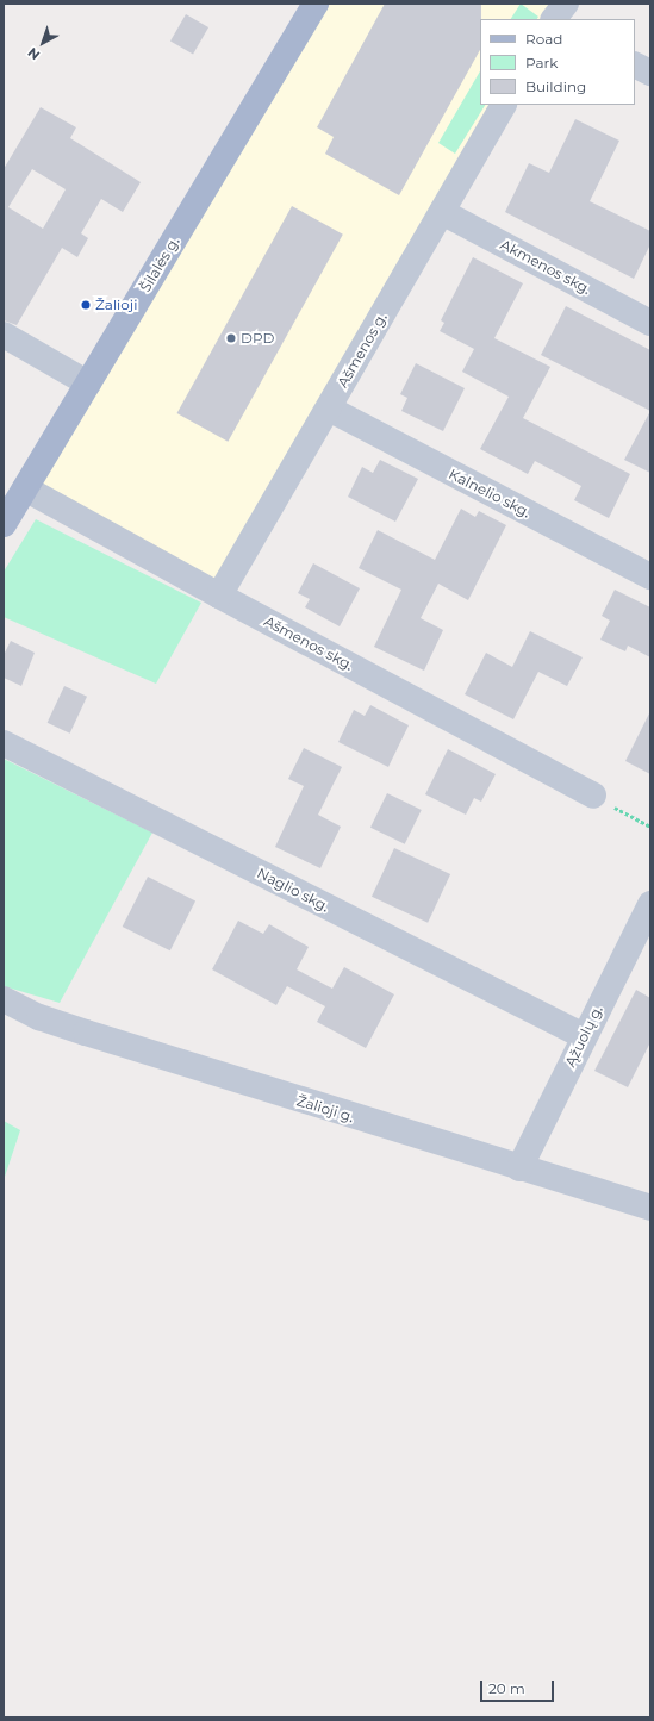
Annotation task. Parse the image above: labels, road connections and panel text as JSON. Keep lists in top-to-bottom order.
{
  "streets": {
    "main road": ["Šilalės g."],
    "street": [
      "Akmenos skg.",
      "Ašmenos g.",
      "Kalnelio skg.",
      "Ašmenos skg.",
      "Naglio skg.",
      "Ąžuolų g.",
      "Žalioji g."
    ]
  },
  "crossings": [
    ["Šilalės g.", "Ašmenos skg."],
    ["Akmenos skg.", "Ašmenos g."],
    ["Ašmenos g.", "Kalnelio skg."],
    ["Ašmenos g.", "Ašmenos skg."],
    ["Naglio skg.", "Ąžuolų g."],
    ["Ąžuolų g.", "Žalioji g."]
  ],
  "places": ["Žalioji", "DPD"],
  "legend": ["Road", "Park", "Building"],
  "scale_bar": "20 m",
  "north": "bottom left"
}
